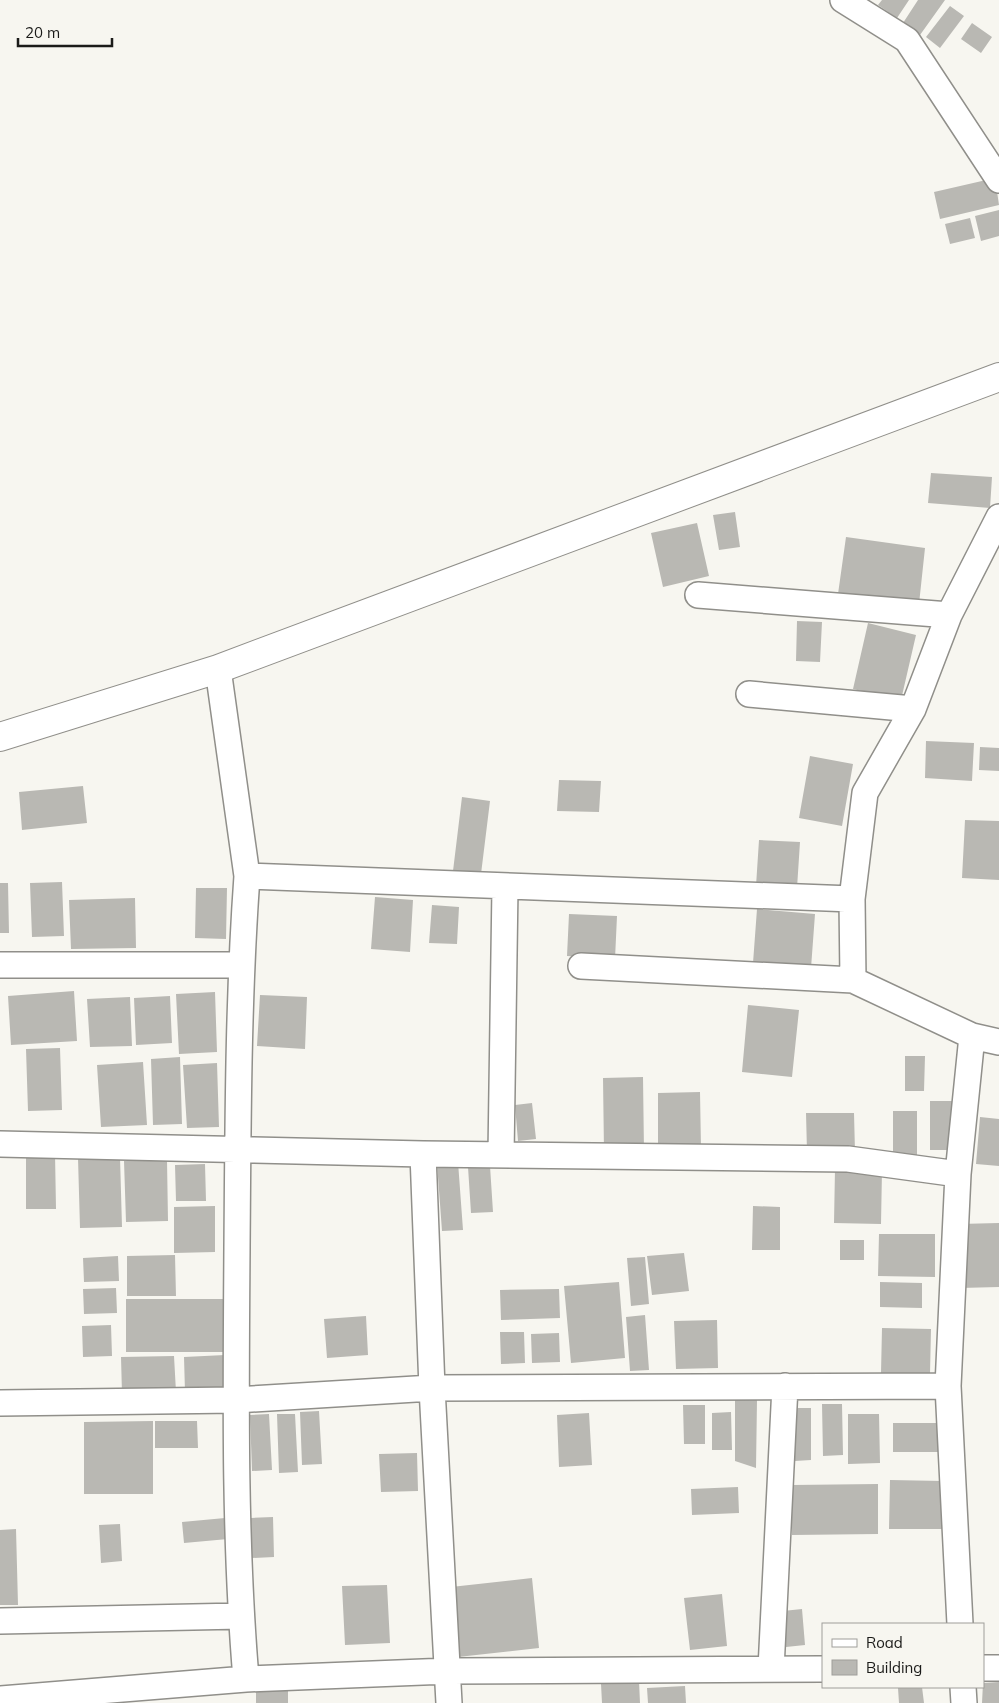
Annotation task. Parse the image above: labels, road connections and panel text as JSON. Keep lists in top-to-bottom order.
{
  "legend": ["Road", "Building"],
  "scale_bar": "20 m"
}
